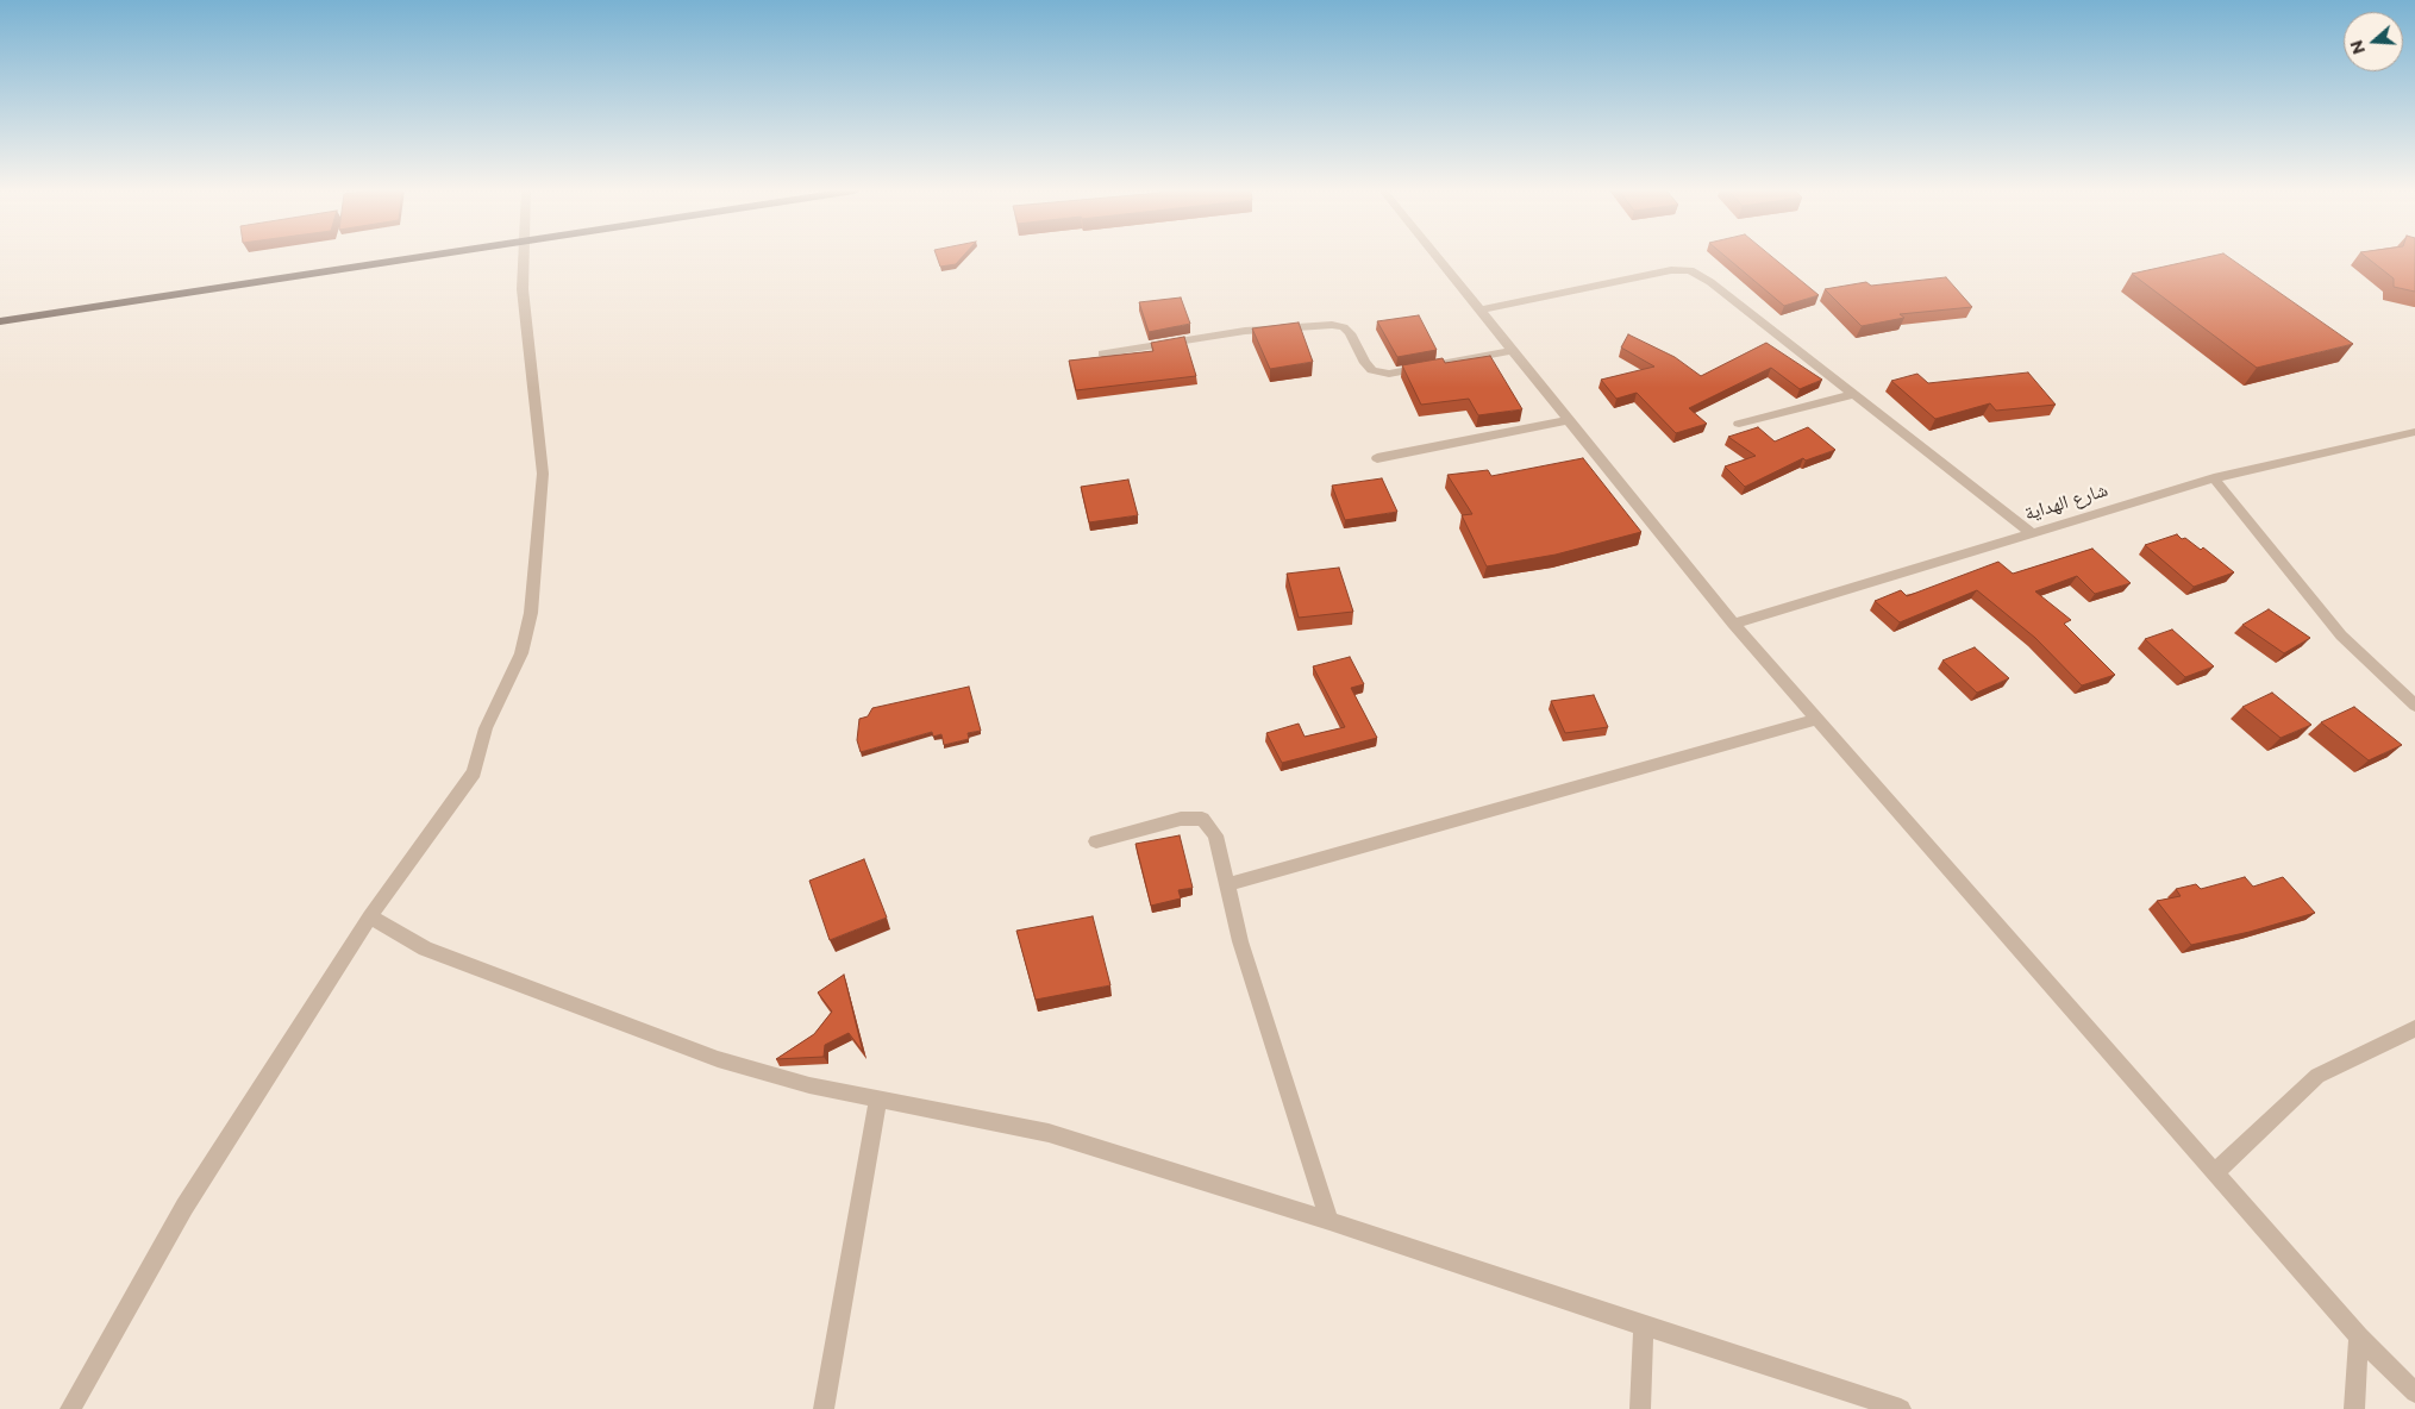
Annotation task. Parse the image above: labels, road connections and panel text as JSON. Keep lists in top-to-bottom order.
{
  "streets": {
    "street": ["شارع الهداية"]
  },
  "north": "left"
}
